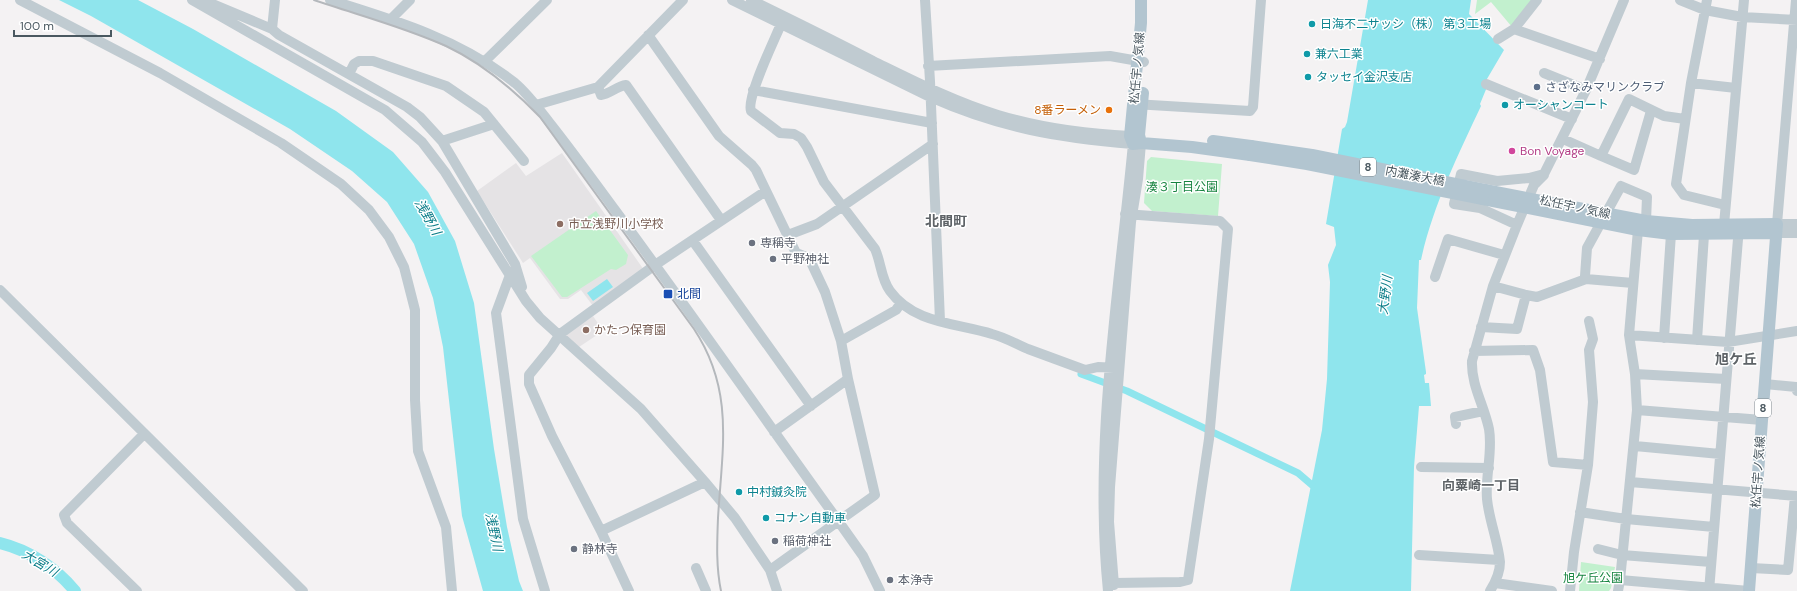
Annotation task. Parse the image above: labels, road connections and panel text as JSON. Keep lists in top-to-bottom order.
{
  "streets": {
    "main road": ["松任宇ノ気線", "8", "内灘湊大橋"]
  },
  "crossings": [
    ["松任宇ノ気線", "内灘湊大橋"]
  ],
  "districts": ["北間町", "旭ケ丘", "向粟崎一丁目"],
  "water": ["浅野川", "大野川", "大宮川"],
  "parks": ["湊３丁目公園", "旭ケ丘公園"],
  "places": {
    "other": [
      "日海不二サッシ（株） 第３工場",
      "兼六工業",
      "タッセイ金沢支店",
      "さざなみマリンクラブ",
      "オーシャンコート",
      "8番ラーメン",
      "Bon Voyage",
      "市立浅野川小学校",
      "専稱寺",
      "平野神社",
      "かたつ保育園",
      "中村鍼灸院",
      "コナン自動車",
      "稲荷神社",
      "静林寺",
      "本浄寺"
    ],
    "transit": ["北間"]
  },
  "scale_bar": "100 m"
}
